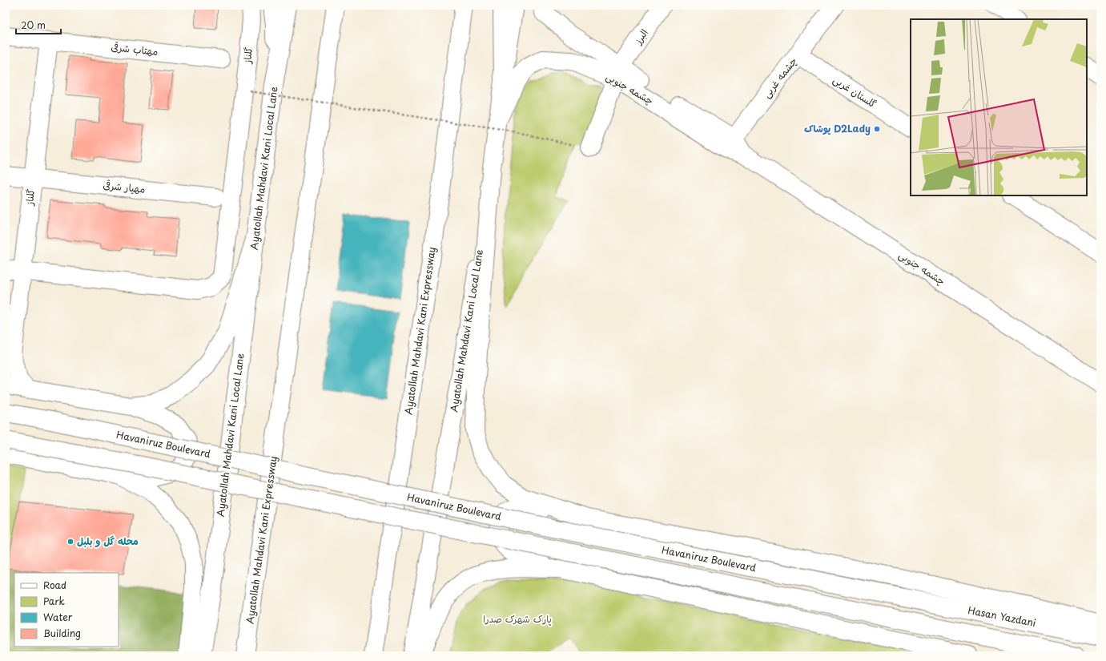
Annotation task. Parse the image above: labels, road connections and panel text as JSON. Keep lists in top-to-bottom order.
{
  "streets": {
    "main road": [
      "البرز",
      "مهتاب شرقی",
      "گلناز",
      "چشمه غربی",
      "چشمه جنوبی",
      "گلستان غربی",
      "Ayatollah Mahdavi Kani Local Lane",
      "مهیار شرقی",
      "Ayatollah Mahdavi Kani Expressway",
      "Havaniruz Boulevard",
      "Hasan Yazdani"
    ]
  },
  "crossings": [
    ["البرز", "چشمه جنوبی"],
    ["مهتاب شرقی", "گلناز"],
    ["گلناز", "مهیار شرقی"],
    ["چشمه غربی", "چشمه جنوبی"],
    ["چشمه غربی", "گلستان غربی"],
    ["چشمه جنوبی", "Ayatollah Mahdavi Kani Local Lane"],
    ["Havaniruz Boulevard", "Hasan Yazdani"]
  ],
  "parks": ["پارک شهرک صدرا"],
  "places": ["پوشاک D2Lady", "محله گل و بلبل"],
  "legend": [
    "Road",
    "Park",
    "Water",
    "Building"
  ],
  "scale_bar": "20 m"
}
